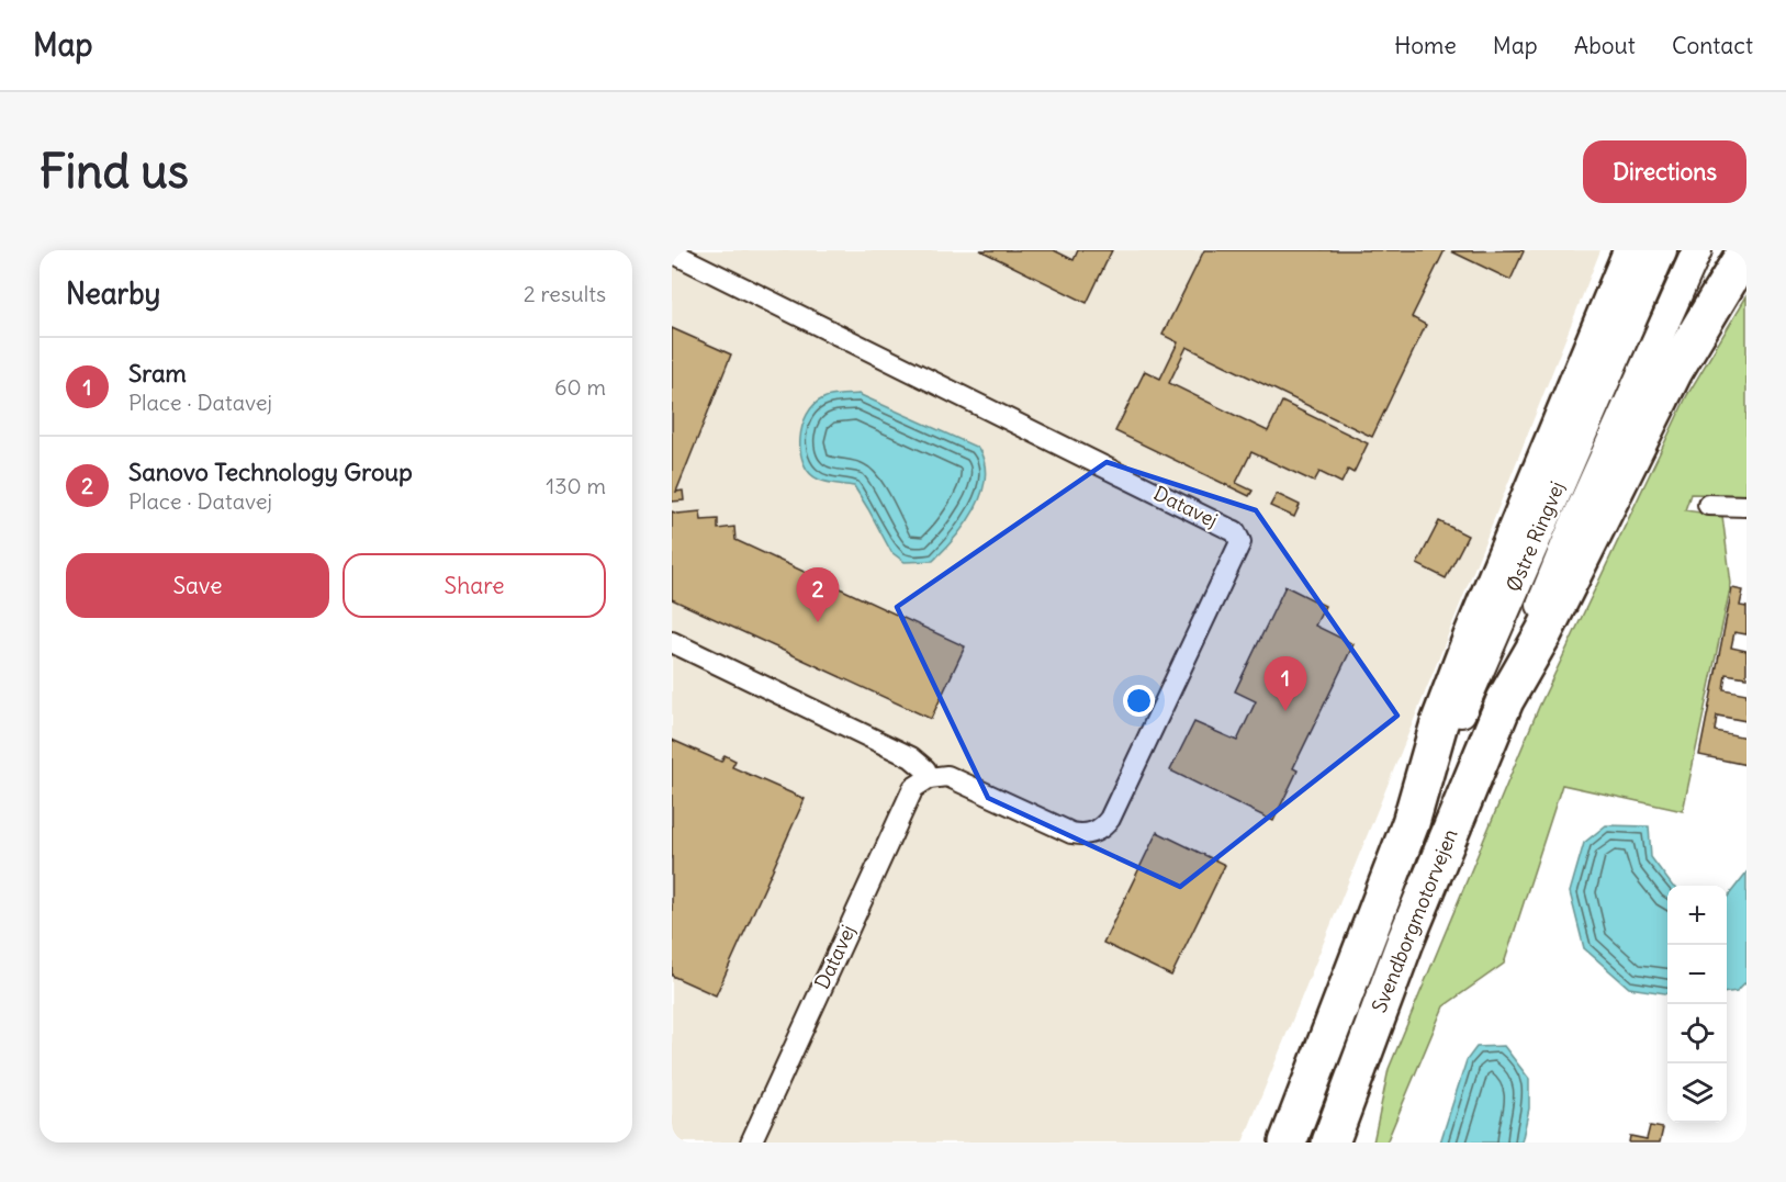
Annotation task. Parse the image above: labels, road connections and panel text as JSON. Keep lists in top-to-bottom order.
{
  "streets": {
    "highway": ["Svendborgmotorvejen"],
    "main road": ["Østre Ringvej"],
    "street": ["Datavej"]
  },
  "crossings": [
    ["Østre Ringvej", "Svendborgmotorvejen"]
  ],
  "page": {
    "header": "Map",
    "nav": [
      "Home",
      "Map",
      "About",
      "Contact"
    ],
    "buttons": [
      "Directions",
      ["Save", "Share"]
    ],
    "title": "Find us",
    "heading": ["Nearby", "2 results"],
    "list": [
      {
        "mark": "1",
        "name": "Sram",
        "note": "Place · Datavej",
        "value": "60 m"
      },
      {
        "mark": "2",
        "name": "Sanovo Technology Group",
        "note": "Place · Datavej",
        "value": "130 m"
      }
    ],
    "pins": ["2", "1"],
    "map_buttons": ["+", "−"]
  }
}
